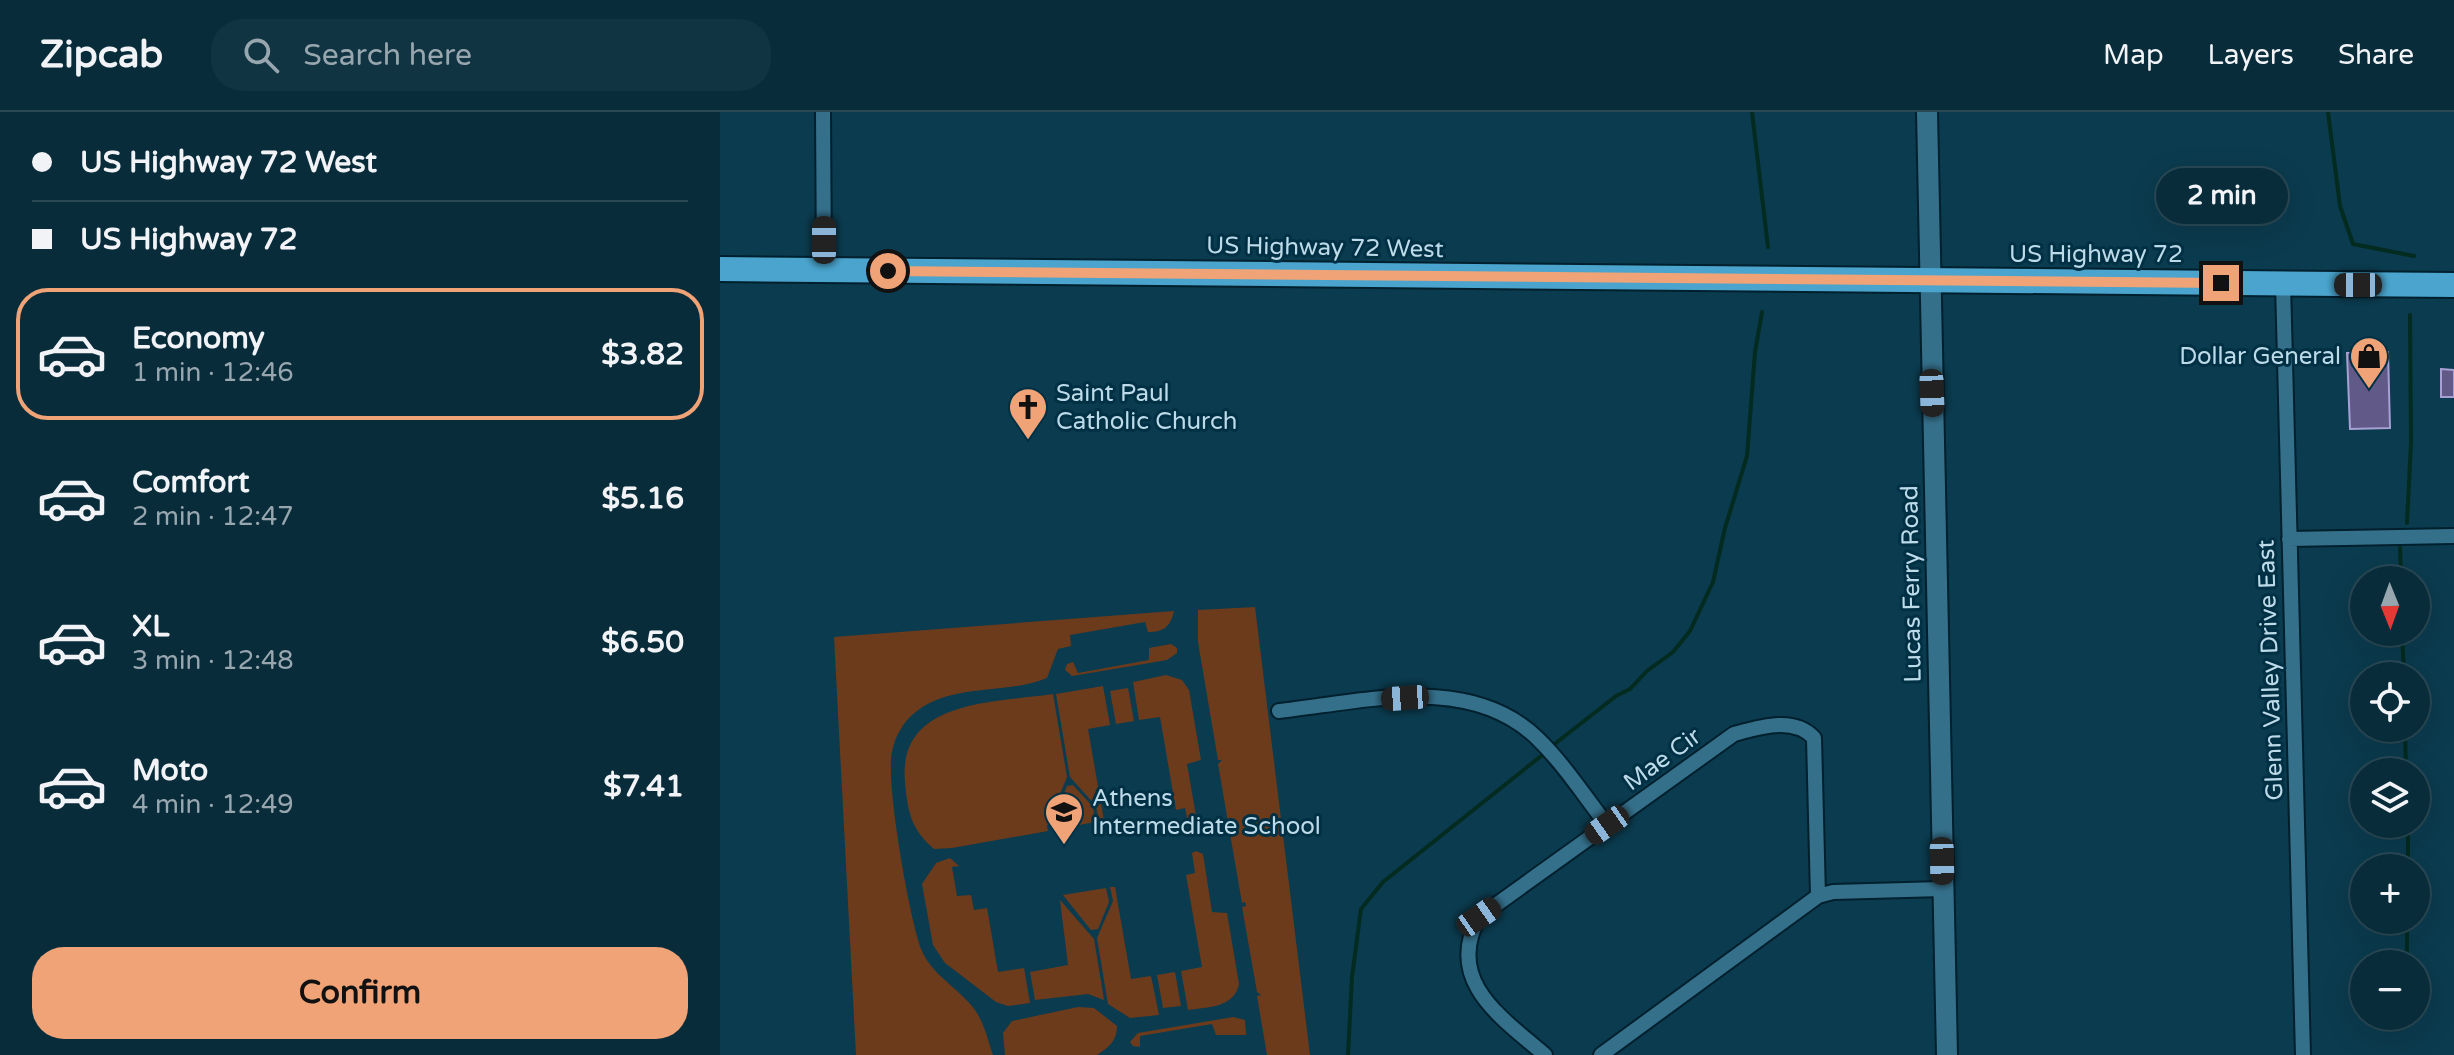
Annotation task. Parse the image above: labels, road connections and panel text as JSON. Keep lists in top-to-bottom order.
{
  "streets": {
    "highway": ["US Highway 72 West", "US Highway 72"],
    "street": ["Lucas Ferry Road", "Glenn Valley Drive East", "Mae Cir"]
  },
  "crossings": [
    ["US Highway 72 West", "US Highway 72"],
    ["US Highway 72 West", "Lucas Ferry Road"],
    ["US Highway 72", "Lucas Ferry Road"],
    ["US Highway 72", "Glenn Valley Drive East"]
  ],
  "places": {
    "shop": ["Dollar General"],
    "church": ["Saint Paul Catholic Church"],
    "school or university": ["Athens Intermediate School"]
  },
  "north": "bottom",
  "page": {
    "header": "Zipcab",
    "search": "Search here",
    "nav": ["Map", "Layers", "Share"],
    "banner": ["US Highway 72 West", "US Highway 72"],
    "bubble": "2 min",
    "list": [
      {
        "name": "Economy",
        "note": "1 min · 12:46",
        "value": "$3.82"
      },
      {
        "name": "Comfort",
        "note": "2 min · 12:47",
        "value": "$5.16"
      },
      {
        "name": "XL",
        "note": "3 min · 12:48",
        "value": "$6.50"
      },
      {
        "name": "Moto",
        "note": "4 min · 12:49",
        "value": "$7.41"
      }
    ],
    "map_buttons": ["+", "−"],
    "buttons": "Confirm"
  }
}
